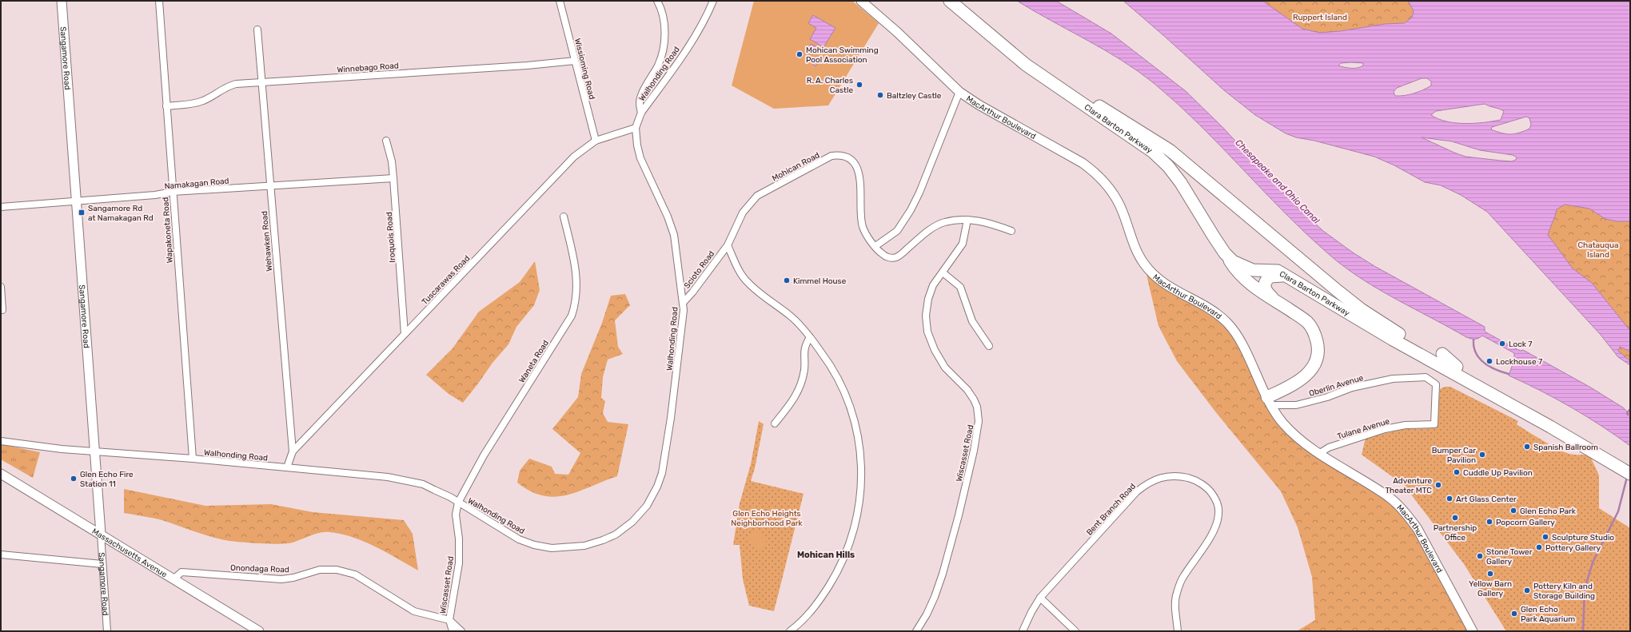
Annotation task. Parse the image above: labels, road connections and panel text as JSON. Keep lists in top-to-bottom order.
{
  "streets": {
    "highway": ["Clara Barton Parkway"],
    "main road": ["Sangamore Road", "MacArthur Boulevard", "Massachusetts Avenue"],
    "street": [
      "Winnebago Road",
      "Wissioming Road",
      "Walhonding Road",
      "Mohican Road",
      "Namakagan Road",
      "Wapakoneta Road",
      "Iroquois Road",
      "Wehawken Road",
      "Scioto Road",
      "Tuscarawas Road",
      "Waneta Road",
      "Oberlin Avenue",
      "Tulane Avenue",
      "Wiscasset Road",
      "Bent Branch Road",
      "Onondaga Road"
    ]
  },
  "crossings": [
    ["Sangamore Road", "Walhonding Road"],
    ["Sangamore Road", "Namakagan Road"],
    ["Sangamore Road", "Massachusetts Avenue"],
    ["Winnebago Road", "Wissioming Road"],
    ["Winnebago Road", "Wapakoneta Road"],
    ["Winnebago Road", "Wehawken Road"],
    ["Wissioming Road", "Tuscarawas Road"],
    ["Walhonding Road", "Wapakoneta Road"],
    ["Walhonding Road", "Scioto Road"],
    ["Walhonding Road", "Tuscarawas Road"],
    ["Walhonding Road", "Waneta Road"],
    ["Walhonding Road", "Wiscasset Road"],
    ["MacArthur Boulevard", "Oberlin Avenue"],
    ["MacArthur Boulevard", "Tulane Avenue"],
    ["Mohican Road", "Scioto Road"],
    ["Mohican Road", "Wiscasset Road"],
    ["Namakagan Road", "Wapakoneta Road"],
    ["Namakagan Road", "Iroquois Road"],
    ["Namakagan Road", "Wehawken Road"],
    ["Iroquois Road", "Tuscarawas Road"],
    ["Wehawken Road", "Tuscarawas Road"],
    ["Waneta Road", "Wiscasset Road"],
    ["Oberlin Avenue", "Tulane Avenue"],
    ["Wiscasset Road", "Onondaga Road"],
    ["Massachusetts Avenue", "Onondaga Road"]
  ],
  "districts": ["Mohican Hills"],
  "water": ["Chesapeake and Ohio Canal"],
  "parks": ["Ruppert Island", "Chatauqua Island", "Glen Echo Heights Neighborhood Park"],
  "places": {
    "other": [
      "Mohican Swimming Pool Association",
      "R. A. Charles Castle",
      "Baltzley Castle",
      "Kimmel House",
      "Lock 7",
      "Lockhouse 7",
      "Spanish Ballroom",
      "Bumper Car Pavilion",
      "Cuddle Up Pavilion",
      "Glen Echo Fire Station 11",
      "Adventure Theater MTC",
      "Art Glass Center",
      "Glen Echo Park",
      "Partnership Office",
      "Popcorn Gallery",
      "Sculpture Studio",
      "Pottery Gallery",
      "Stone Tower Gallery",
      "Yellow Barn Gallery",
      "Pottery Kiln and Storage Building",
      "Glen Echo Park Aquarium"
    ],
    "transit": ["Sangamore Rd at Namakagan Rd"]
  }
}
